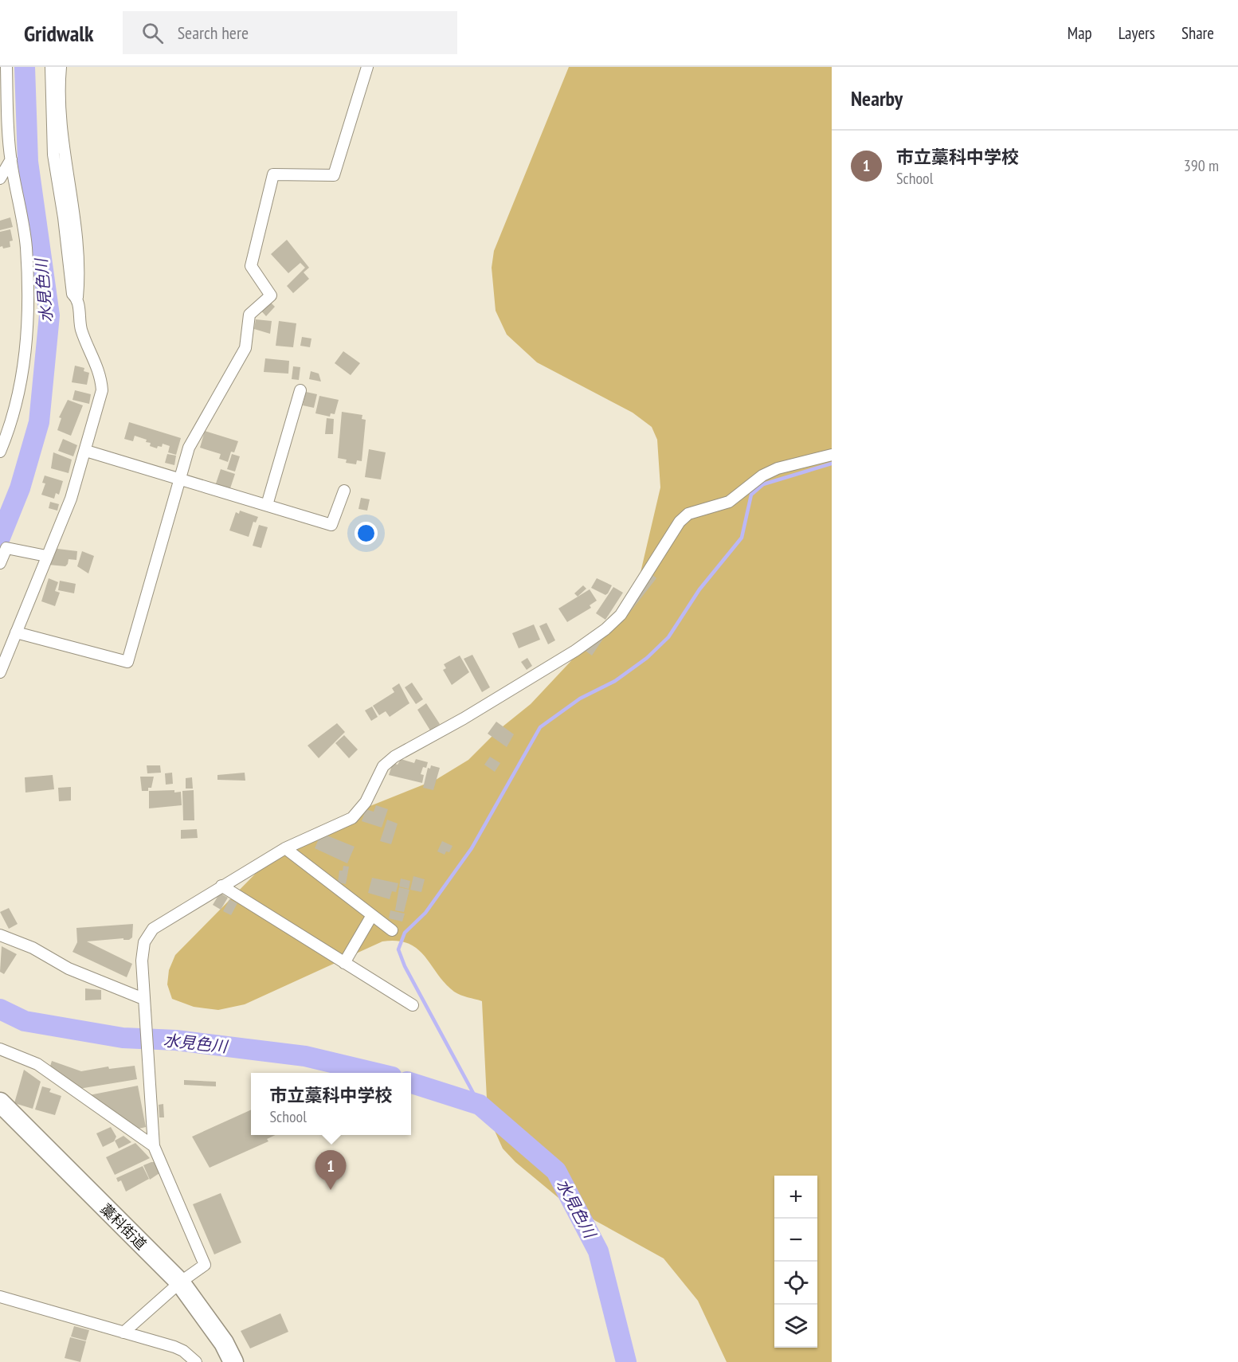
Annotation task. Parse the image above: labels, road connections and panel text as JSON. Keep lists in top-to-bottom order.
{
  "streets": {
    "highway": ["藁科街道"]
  },
  "water": ["水見色川"],
  "page": {
    "header": "Gridwalk",
    "search": "Search here",
    "nav": ["Map", "Layers", "Share"],
    "heading": "Nearby",
    "list": [
      {
        "mark": "1",
        "name": "市立藁科中学校",
        "note": "School",
        "value": "390 m"
      }
    ],
    "popup": ["市立藁科中学校", "School"],
    "pins": "1",
    "map_buttons": ["+", "−"]
  }
}
